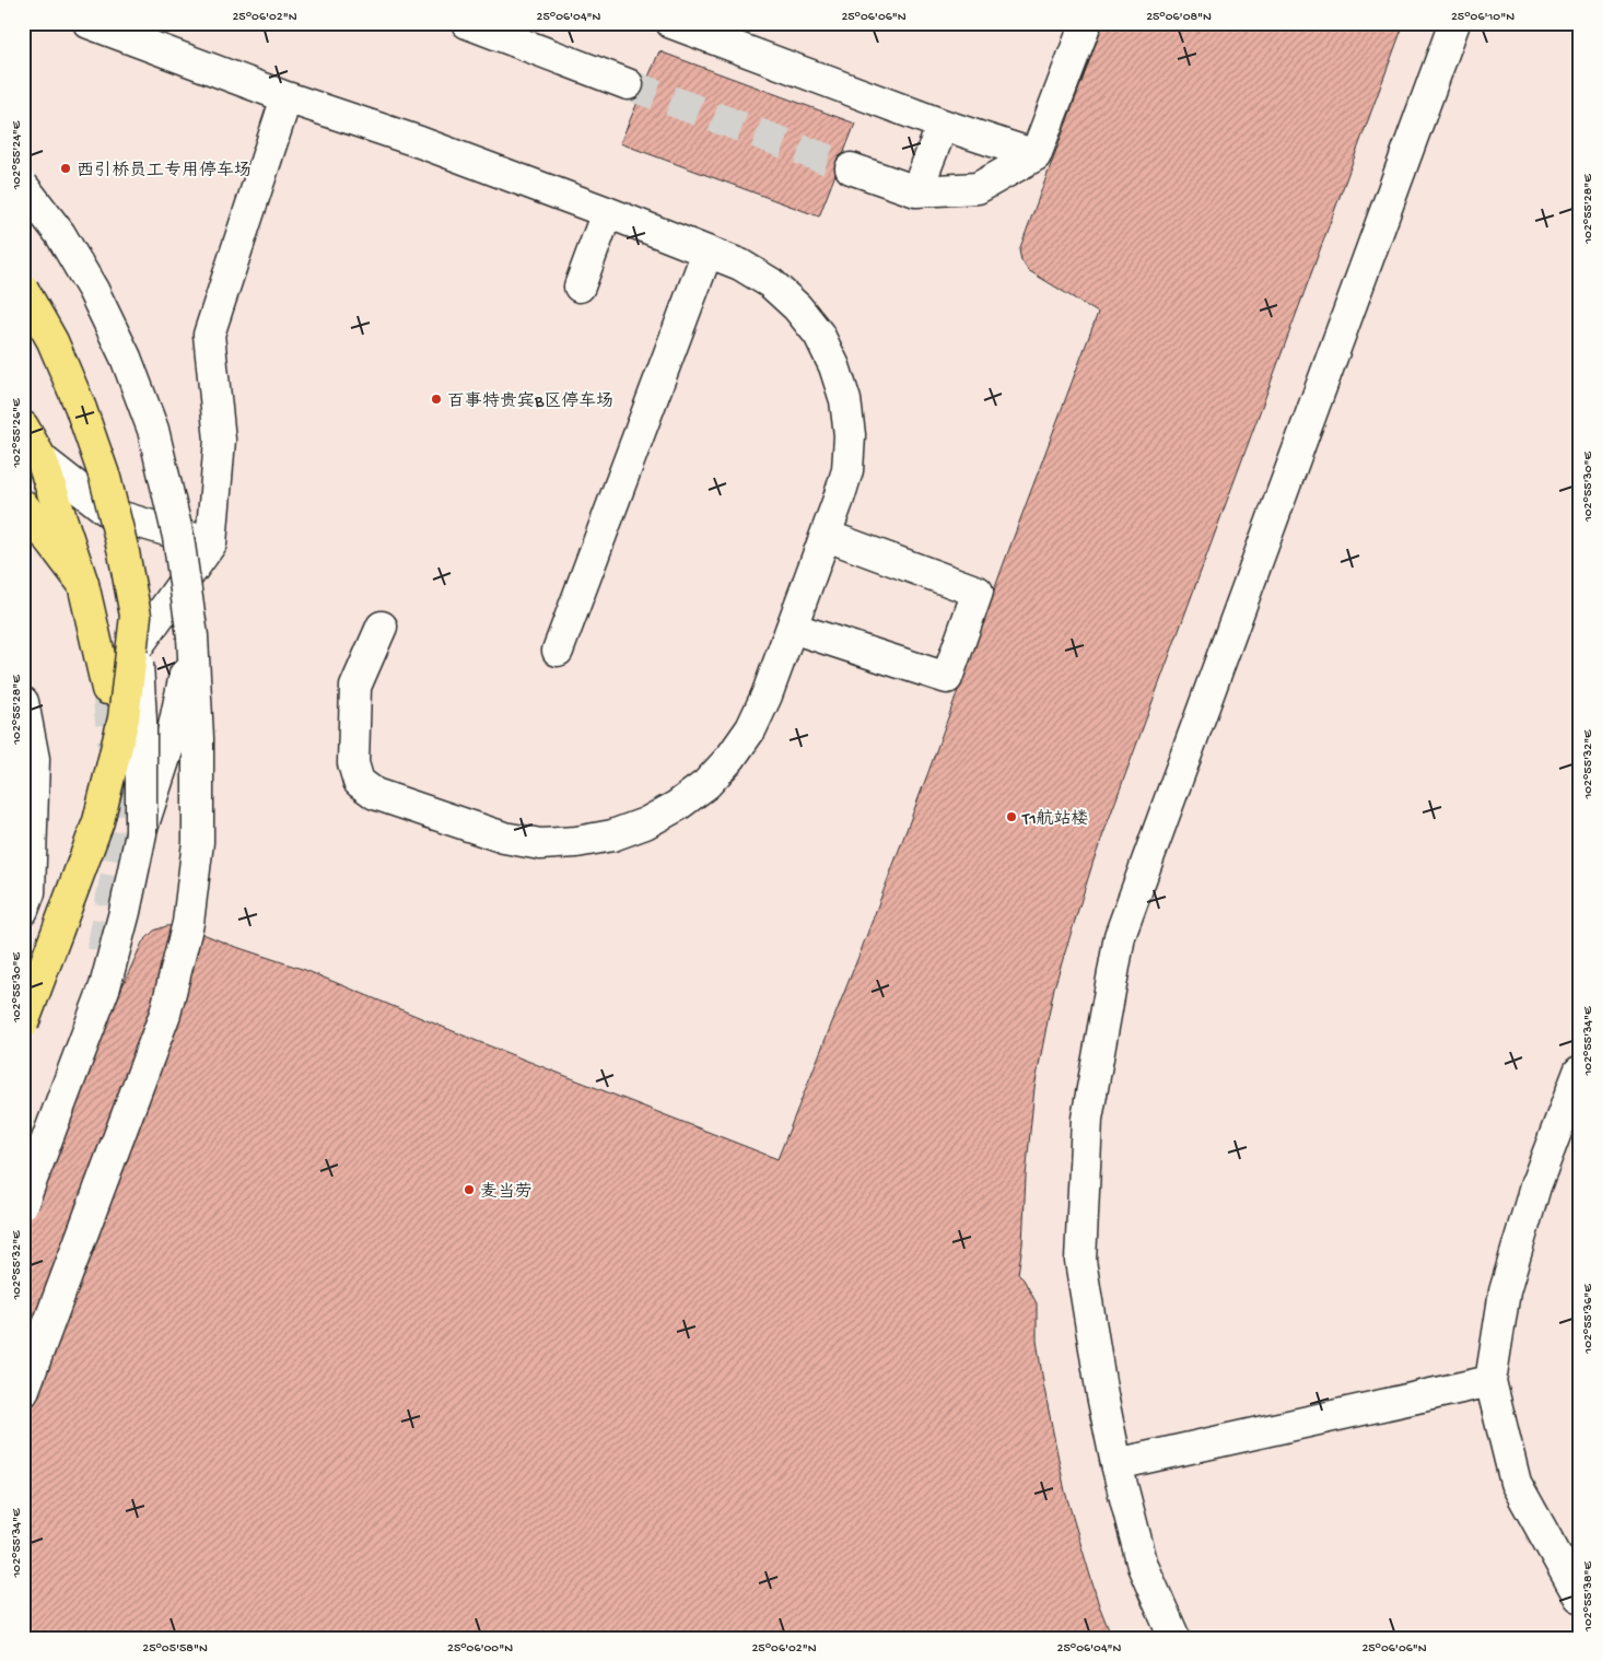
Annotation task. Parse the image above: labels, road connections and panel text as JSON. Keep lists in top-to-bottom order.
{
  "places": [
    "西引桥员工专用停车场",
    "百事特贵宾B区停车场",
    "T1航站楼",
    "麦当劳"
  ],
  "coordinates": [
    "25°06'02\"N",
    "25°06'04\"N",
    "25°06'06\"N",
    "25°06'08\"N",
    "25°06'10\"N",
    "102°55'24\"E",
    "102°55'28\"E",
    "102°55'26\"E",
    "102°55'30\"E",
    "102°55'32\"E",
    "102°55'34\"E",
    "102°55'36\"E",
    "102°55'38\"E",
    "25°05'58\"N",
    "25°06'00\"N"
  ]
}
